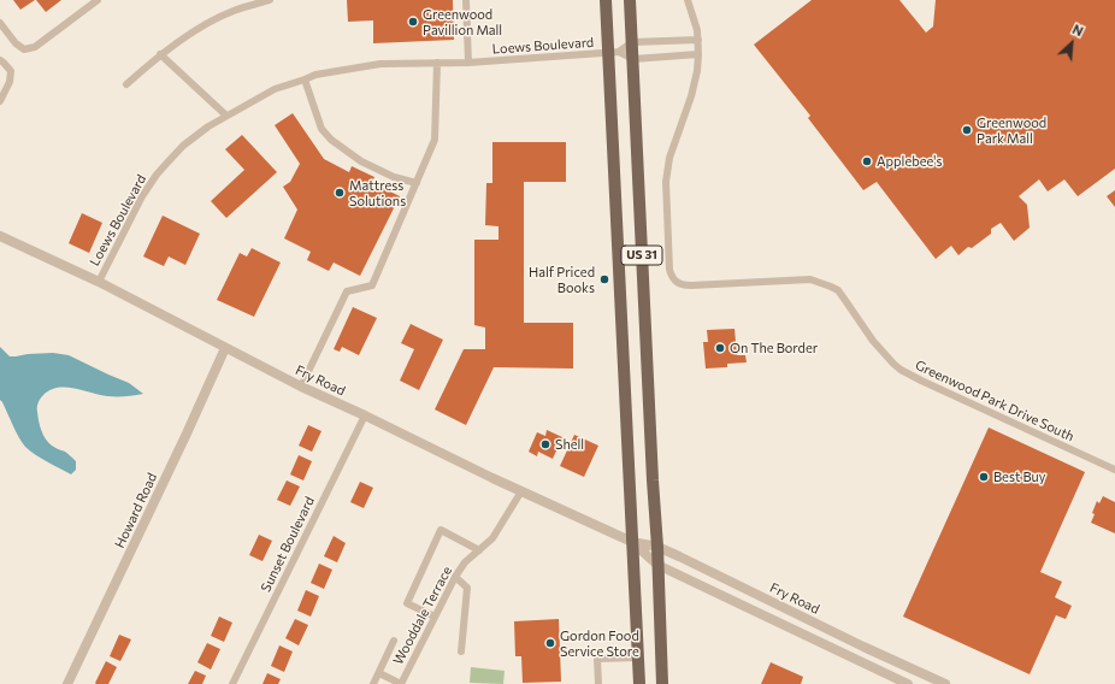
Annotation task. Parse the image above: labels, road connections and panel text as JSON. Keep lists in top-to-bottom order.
{
  "streets": {
    "main road": ["US 31"],
    "street": [
      "Loews Boulevard",
      "Fry Road",
      "Greenwood Park Drive South",
      "Howard Road",
      "Sunset Boulevard",
      "Wooddale Terrace"
    ]
  },
  "crossings": [
    ["Loews Boulevard", "US 31"],
    ["Loews Boulevard", "Fry Road"],
    ["US 31", "Fry Road"],
    ["Fry Road", "Howard Road"],
    ["Fry Road", "Sunset Boulevard"],
    ["Fry Road", "Wooddale Terrace"]
  ],
  "places": [
    "Greenwood Pavillion Mall",
    "Greenwood Park Mall",
    "Applebee's",
    "Mattress Solutions",
    "Half Priced Books",
    "On The Border",
    "Shell",
    "Best Buy",
    "Gordon Food Service Store"
  ],
  "north": "top right"
}
